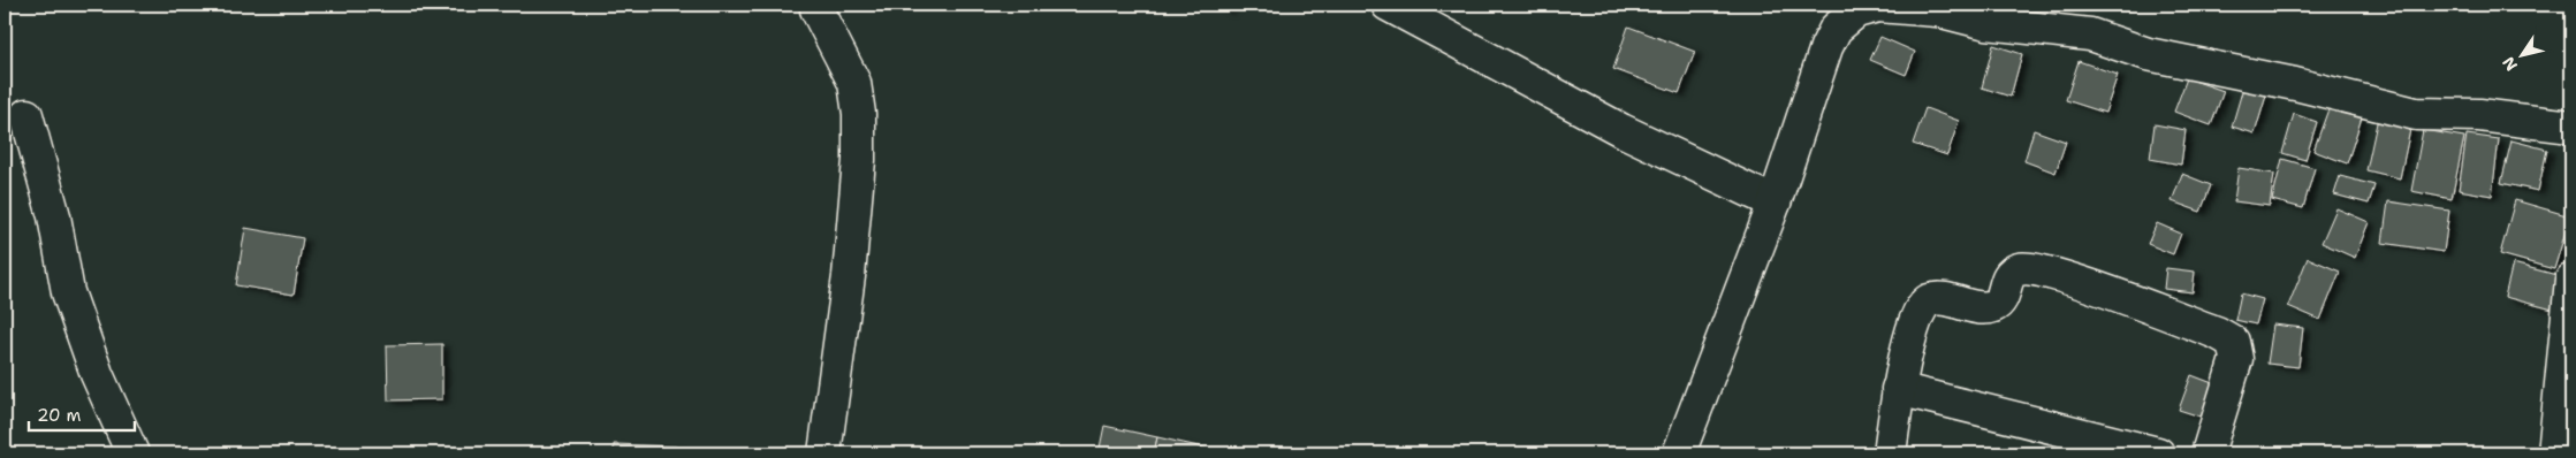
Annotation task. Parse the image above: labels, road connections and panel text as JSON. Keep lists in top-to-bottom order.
{
  "scale_bar": "20 m",
  "north": "bottom left"
}
